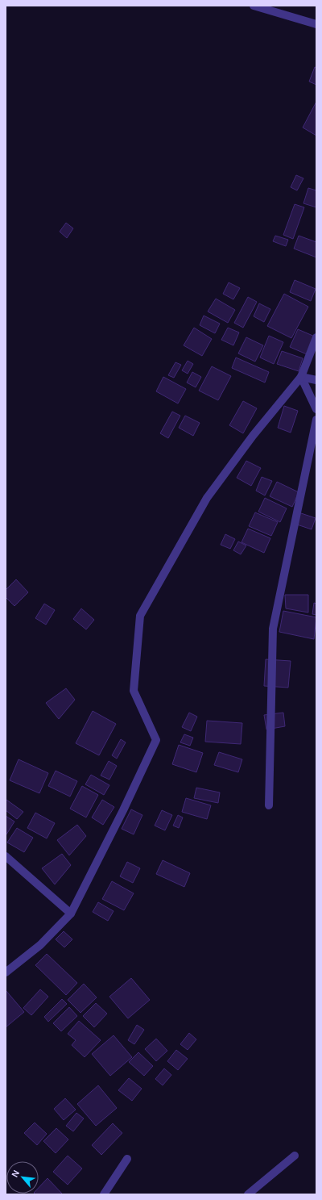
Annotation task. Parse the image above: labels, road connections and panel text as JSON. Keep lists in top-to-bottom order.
{
  "north": "top left"
}
